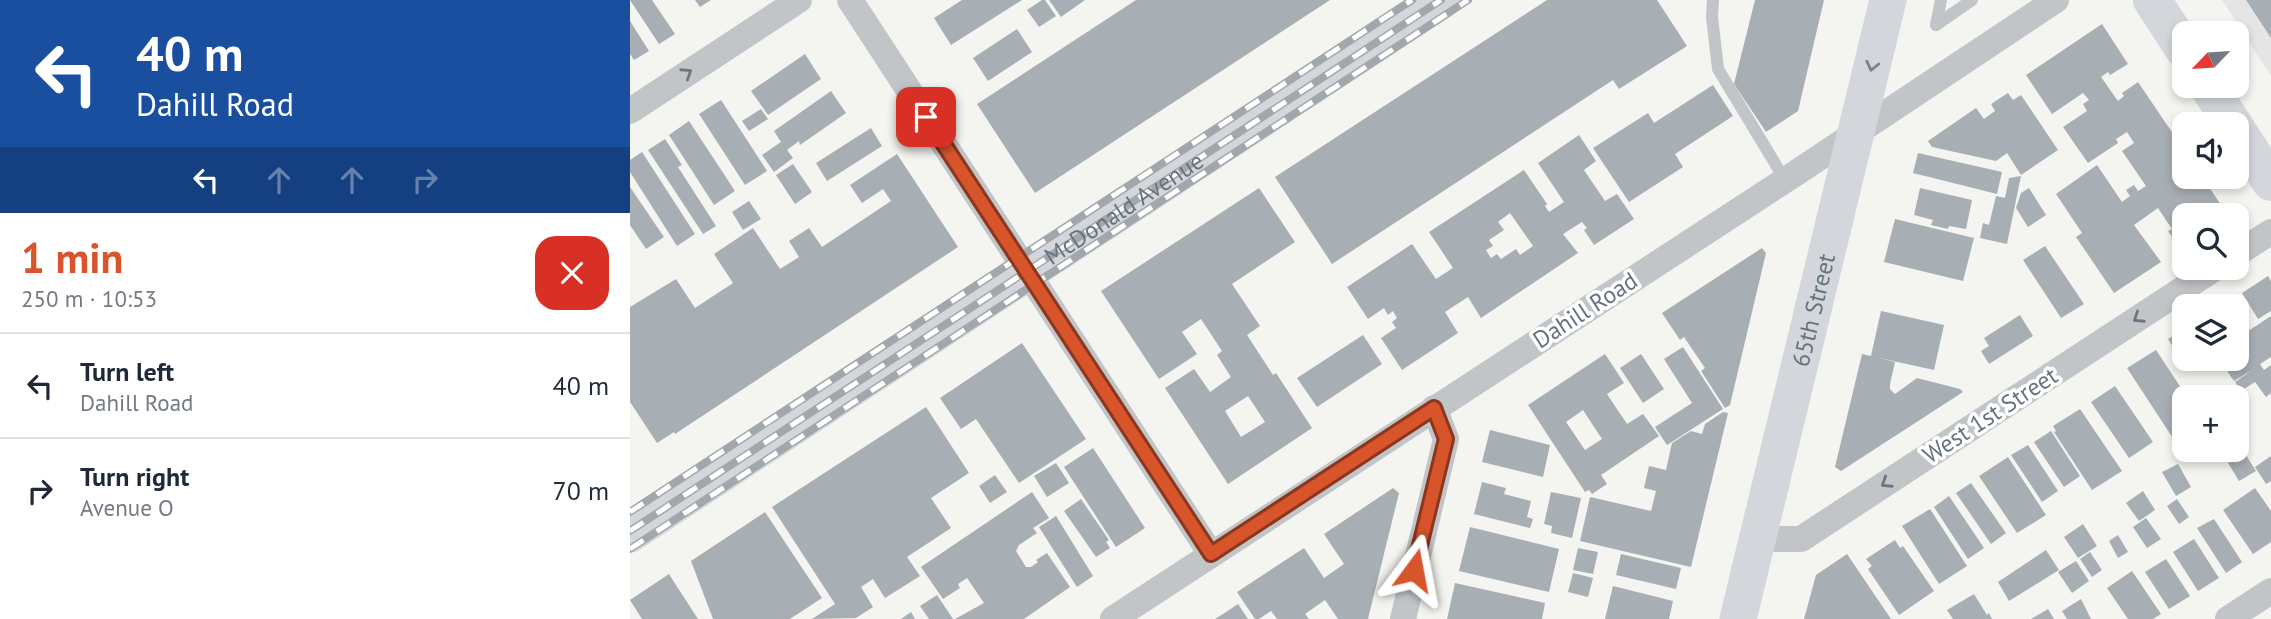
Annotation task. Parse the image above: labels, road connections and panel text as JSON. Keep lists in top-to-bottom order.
{
  "streets": {
    "main road": ["McDonald Avenue", "65th Street"],
    "street": ["Dahill Road", "West 1st Street"]
  },
  "crossings": [
    ["65th Street", "Dahill Road"],
    ["65th Street", "West 1st Street"]
  ],
  "one_way": ["West 1st Street"],
  "north": "bottom left",
  "page": {
    "turn": ["40 m", "Dahill Road"],
    "map_buttons": "+",
    "heading": ["1 min", "250 m · 10:53"],
    "list": [
      {
        "name": "Turn left",
        "note": "Dahill Road",
        "value": "40 m"
      },
      {
        "name": "Turn right",
        "note": "Avenue O",
        "value": "70 m"
      }
    ]
  }
}
